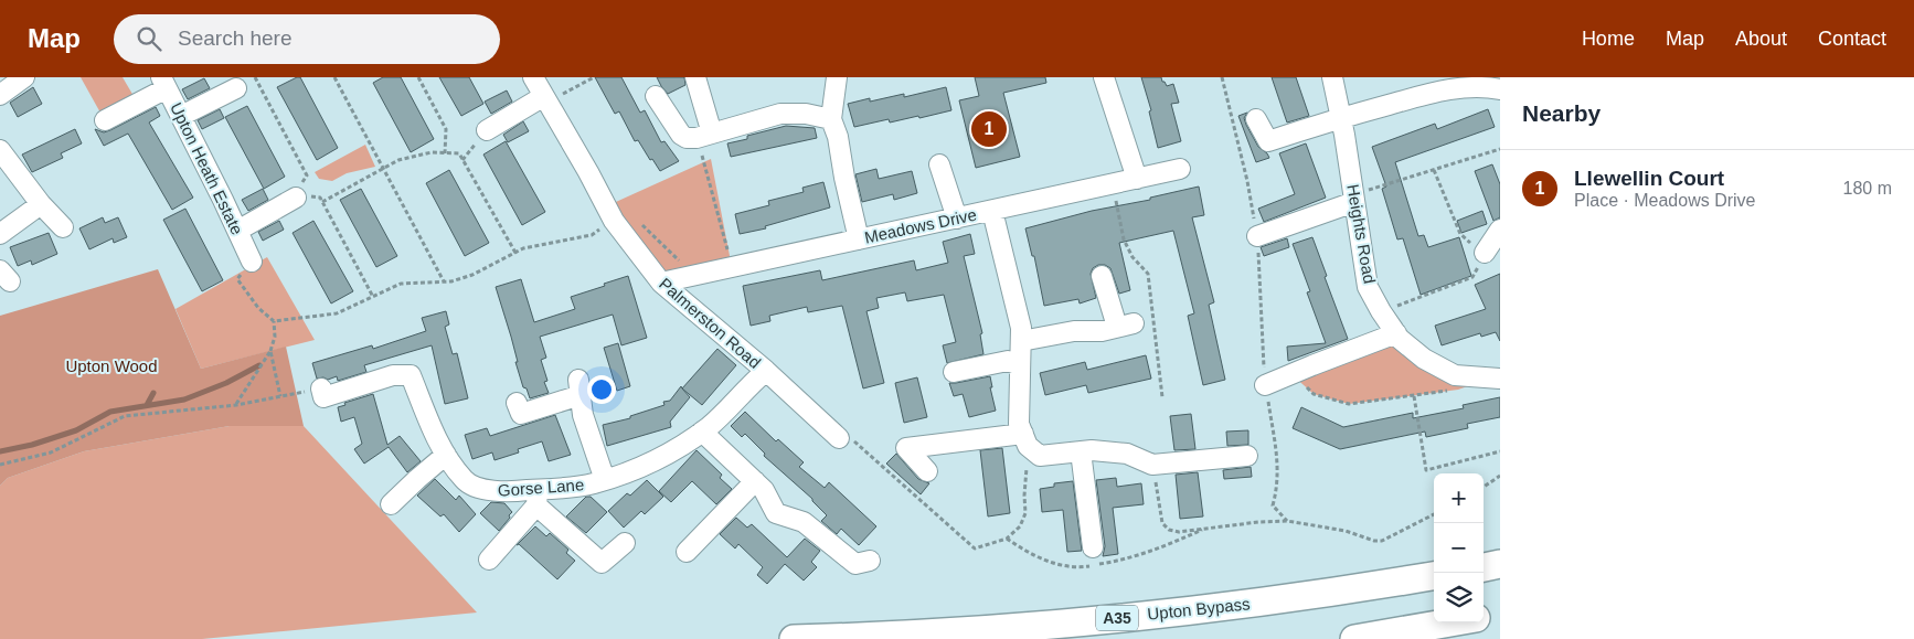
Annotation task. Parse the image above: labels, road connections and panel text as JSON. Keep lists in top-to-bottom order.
{
  "streets": {
    "highway": ["Upton Bypass", "A35"],
    "street": [
      "Upton Heath Estate",
      "Meadows Drive",
      "Heights Road",
      "Palmerston Road",
      "Gorse Lane"
    ]
  },
  "crossings": [
    ["Meadows Drive", "Palmerston Road"],
    ["Palmerston Road", "Gorse Lane"]
  ],
  "parks": ["Upton Wood"],
  "page": {
    "header": "Map",
    "search": "Search here",
    "nav": [
      "Home",
      "Map",
      "About",
      "Contact"
    ],
    "heading": "Nearby",
    "pins": "1",
    "list": [
      {
        "mark": "1",
        "name": "Llewellin Court",
        "note": "Place · Meadows Drive",
        "value": "180 m"
      }
    ],
    "map_buttons": ["+", "−"]
  }
}
